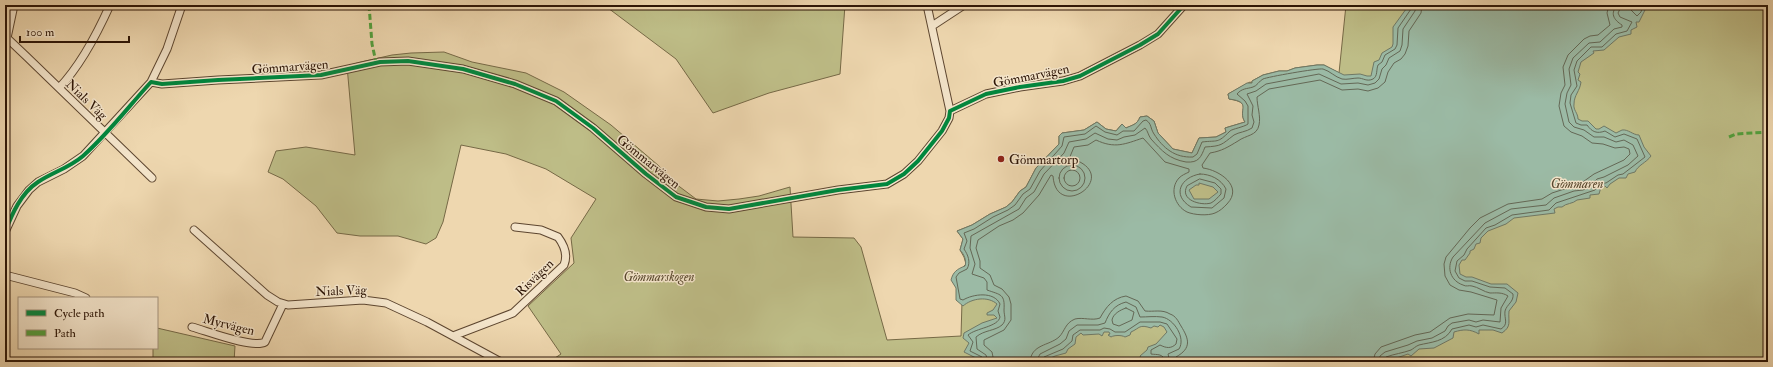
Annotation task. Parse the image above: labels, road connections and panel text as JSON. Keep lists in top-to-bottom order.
{
  "streets": {
    "street": [
      "Gömmarvägen",
      "Nials Väg",
      "Risvägen",
      "Myrvägen"
    ]
  },
  "crossings": [
    ["Nials Väg", "Risvägen"],
    ["Nials Väg", "Myrvägen"]
  ],
  "parks": ["Gömmaren", "Gömmarskogen"],
  "places": ["Gömmartorp"],
  "legend": ["Cycle path", "Path"],
  "scale_bar": "100 m"
}
